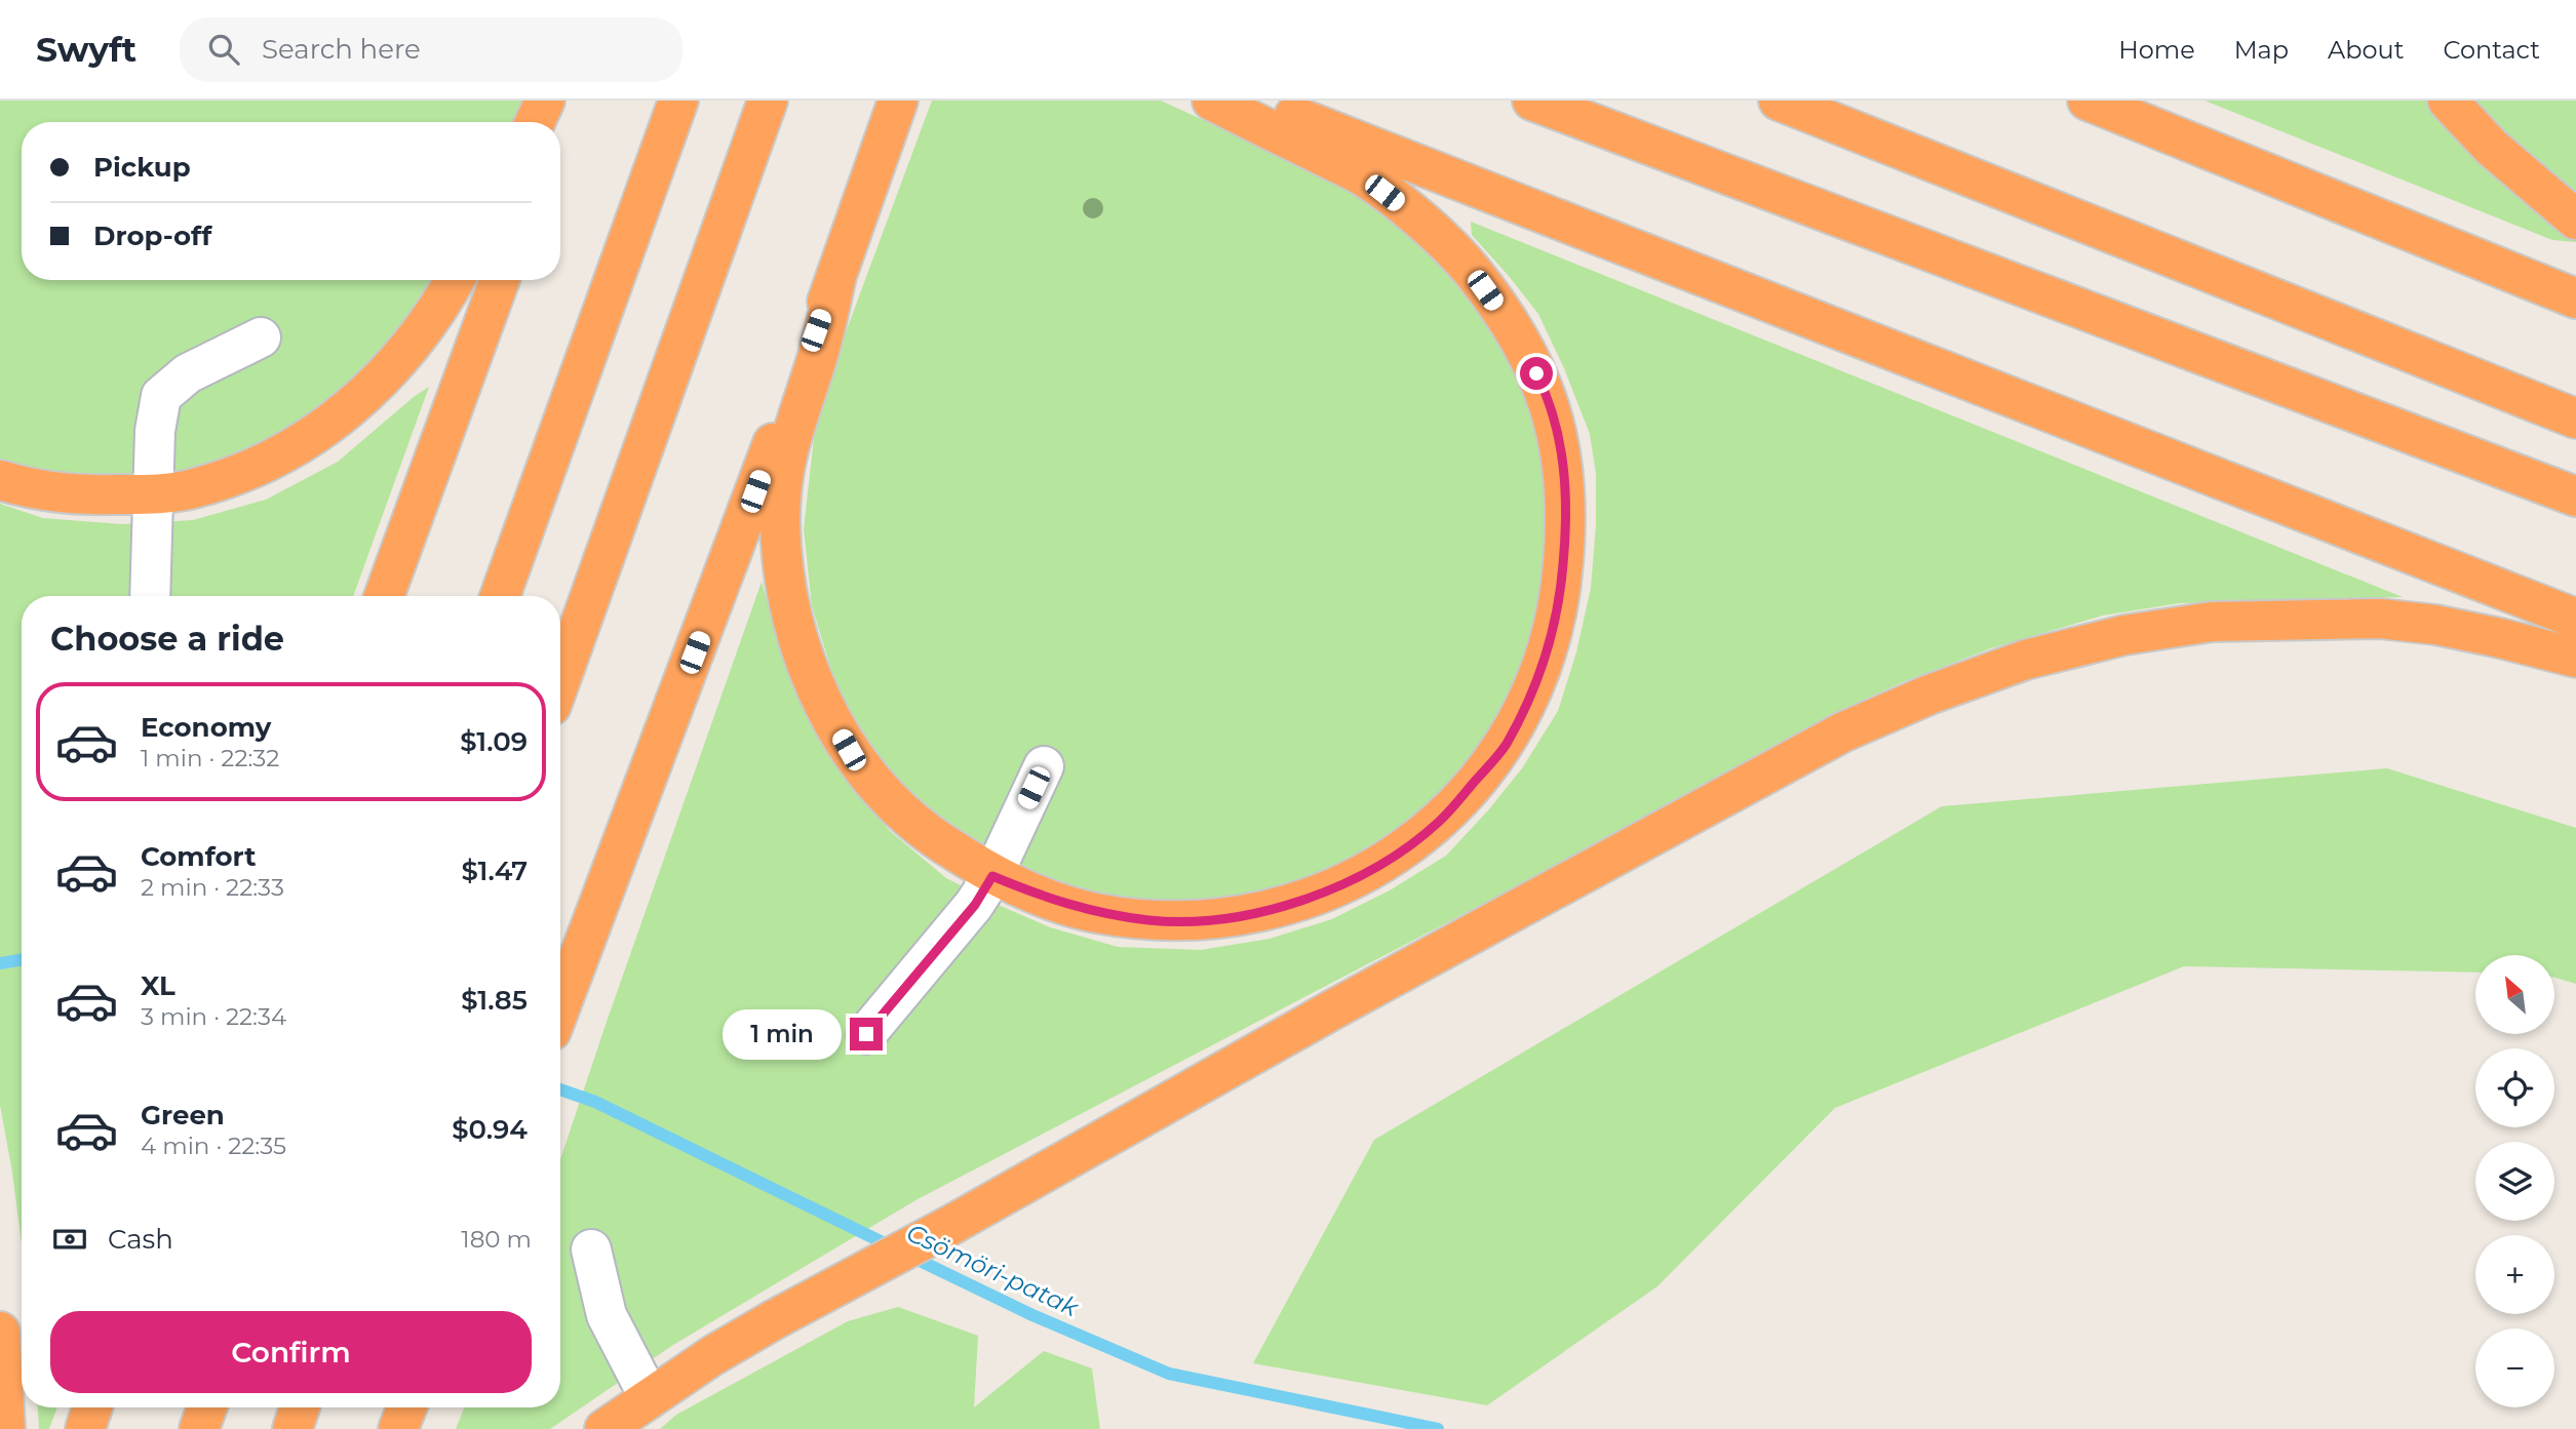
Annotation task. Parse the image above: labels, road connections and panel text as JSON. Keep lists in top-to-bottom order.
{
  "water": ["Csömöri-patak"],
  "north": "top left",
  "page": {
    "header": "Swyft",
    "search": "Search here",
    "nav": [
      "Home",
      "Map",
      "About",
      "Contact"
    ],
    "banner": ["Pickup", "Drop-off"],
    "heading": "Choose a ride",
    "list": [
      {
        "name": "Economy",
        "note": "1 min · 22:32",
        "value": "$1.09"
      },
      {
        "name": "Comfort",
        "note": "2 min · 22:33",
        "value": "$1.47"
      },
      {
        "name": "XL",
        "note": "3 min · 22:34",
        "value": "$1.85"
      },
      {
        "name": "Green",
        "note": "4 min · 22:35",
        "value": "$0.94"
      }
    ],
    "map_buttons": ["+", "−"],
    "bubble": "1 min",
    "pay": ["Cash", "180 m"],
    "buttons": "Confirm"
  }
}
